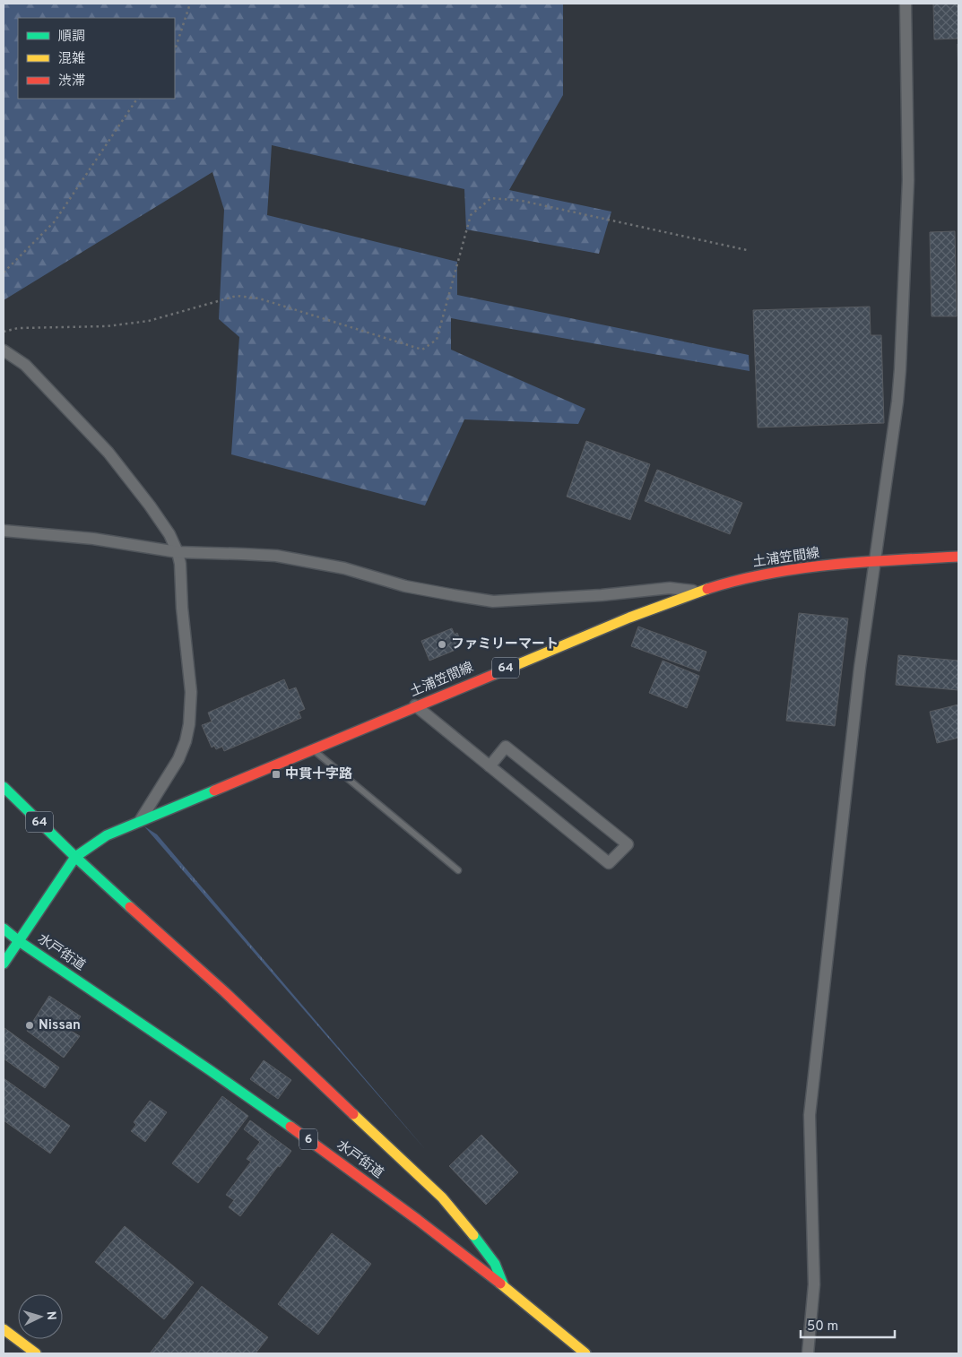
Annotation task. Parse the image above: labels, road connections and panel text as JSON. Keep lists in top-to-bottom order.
{
  "streets": {
    "main road": [
      "土浦笠間線",
      "64",
      "水戸街道",
      "6"
    ]
  },
  "crossings": [
    ["土浦笠間線", "64"]
  ],
  "places": {
    "other": ["ファミリーマート", "Nissan"],
    "transit": ["中貫十字路"]
  },
  "legend": ["順調", "混雑", "渋滞"],
  "scale_bar": "50 m",
  "north": "right"
}
